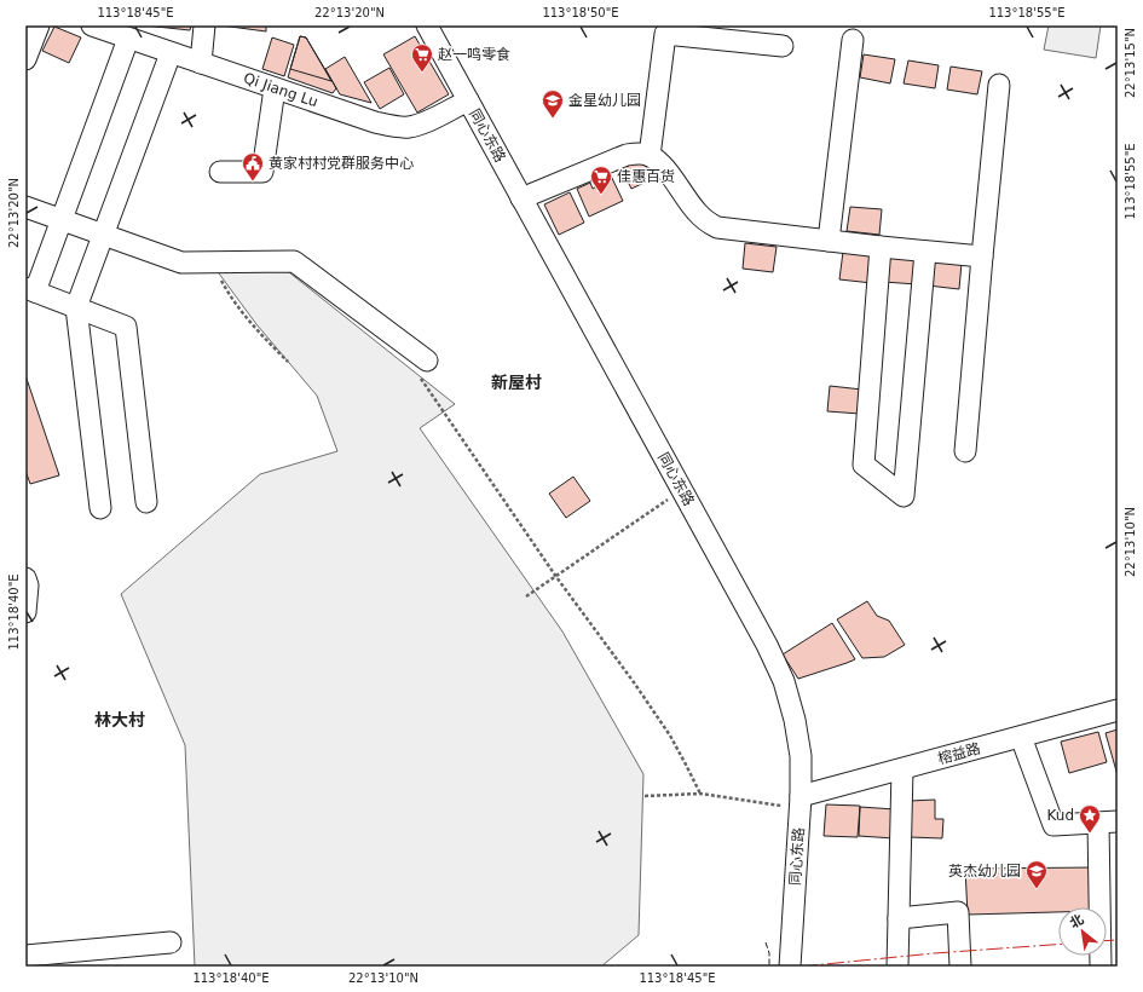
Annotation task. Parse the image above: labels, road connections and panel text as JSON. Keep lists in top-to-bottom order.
{
  "streets": {
    "street": ["Qi Jiang Lu", "同心东路", "榕益路"]
  },
  "crossings": [
    ["Qi Jiang Lu", "同心东路"],
    ["同心东路", "榕益路"]
  ],
  "districts": ["新屋村", "林大村"],
  "places": {
    "supermarket": ["赵一鸣零食", "佳惠百货"],
    "school or university": ["金星幼儿园", "英杰幼儿园"],
    "public building": ["黄家村村党群服务中心"],
    "place": ["Kud"]
  },
  "north": "top left",
  "coordinates": [
    "113°18'45\"E",
    "22°13'20\"N",
    "113°18'50\"E",
    "113°18'55\"E",
    "22°13'15\"N",
    "22°13'10\"N",
    "113°18'40\"E"
  ]
}
